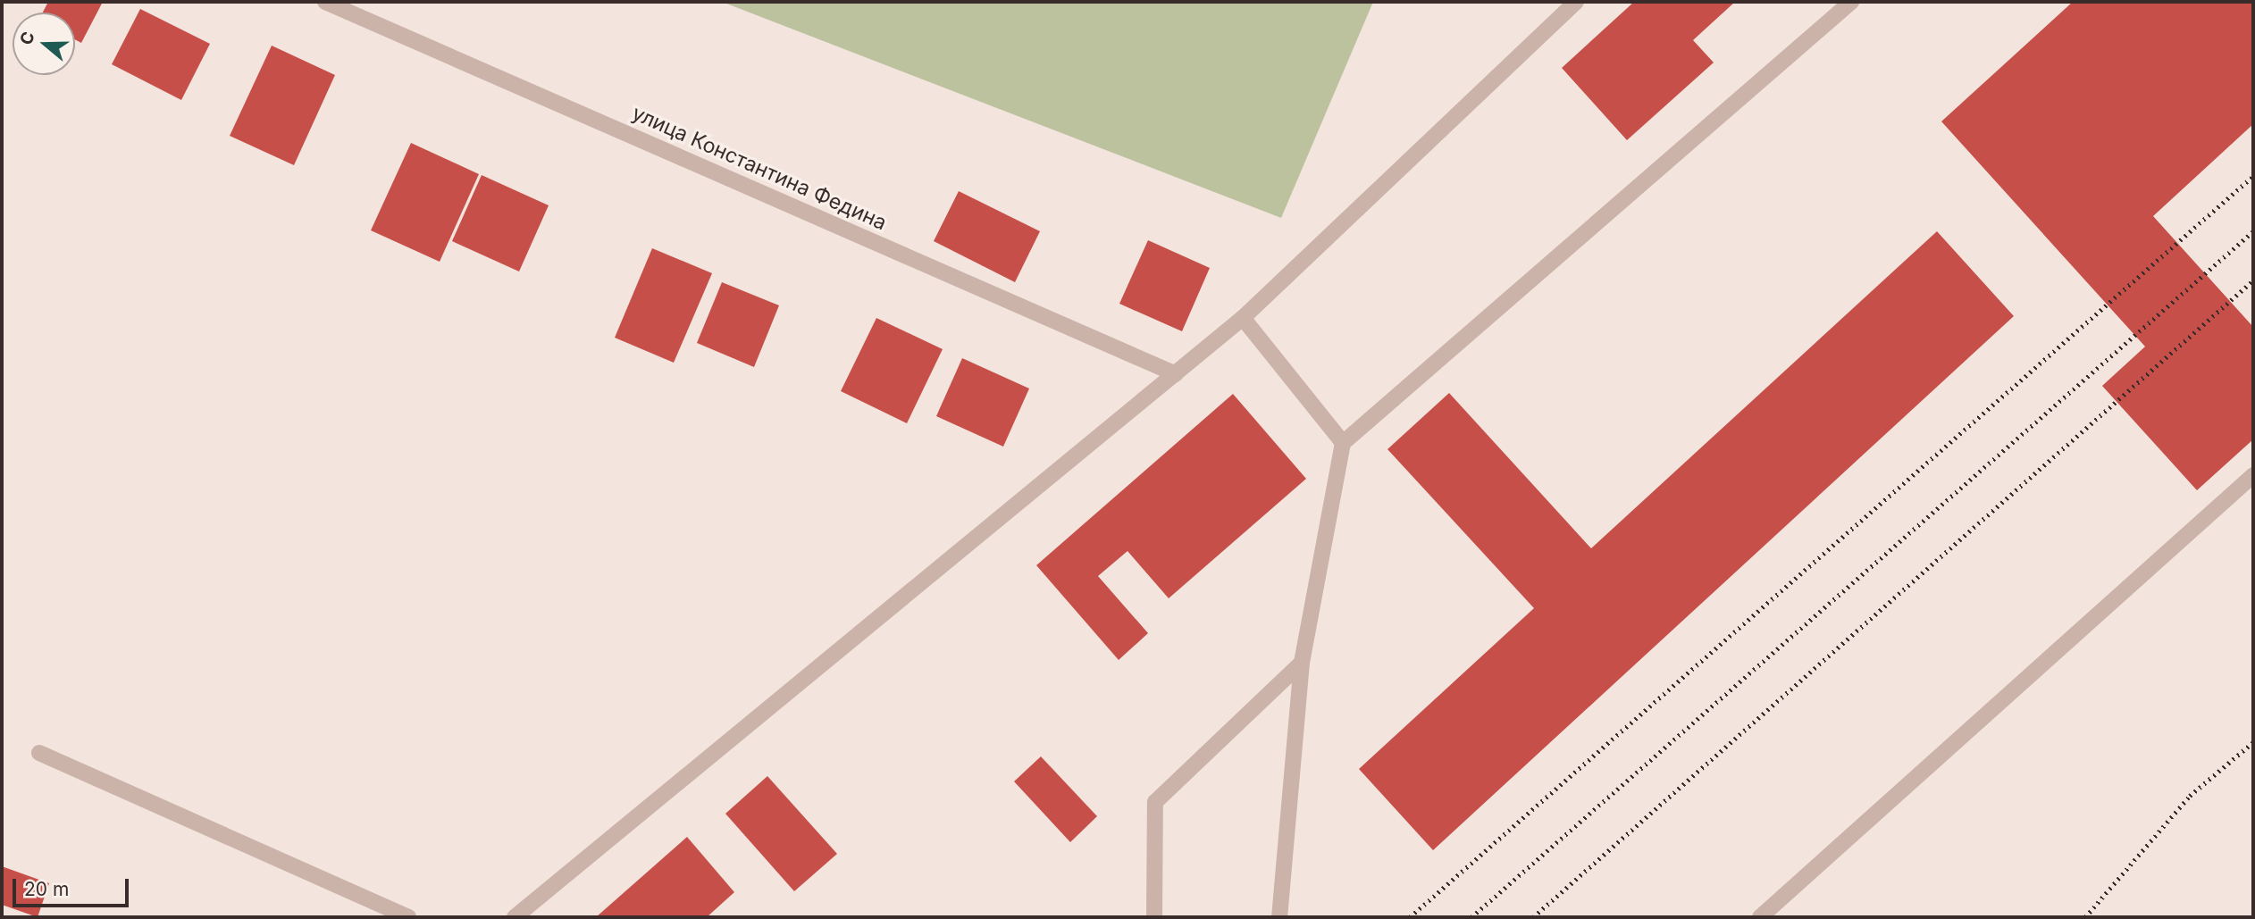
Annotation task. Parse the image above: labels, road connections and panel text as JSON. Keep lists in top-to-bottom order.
{
  "streets": {
    "street": ["улица Константина Федина"]
  },
  "scale_bar": "20 m",
  "north": "left"
}
